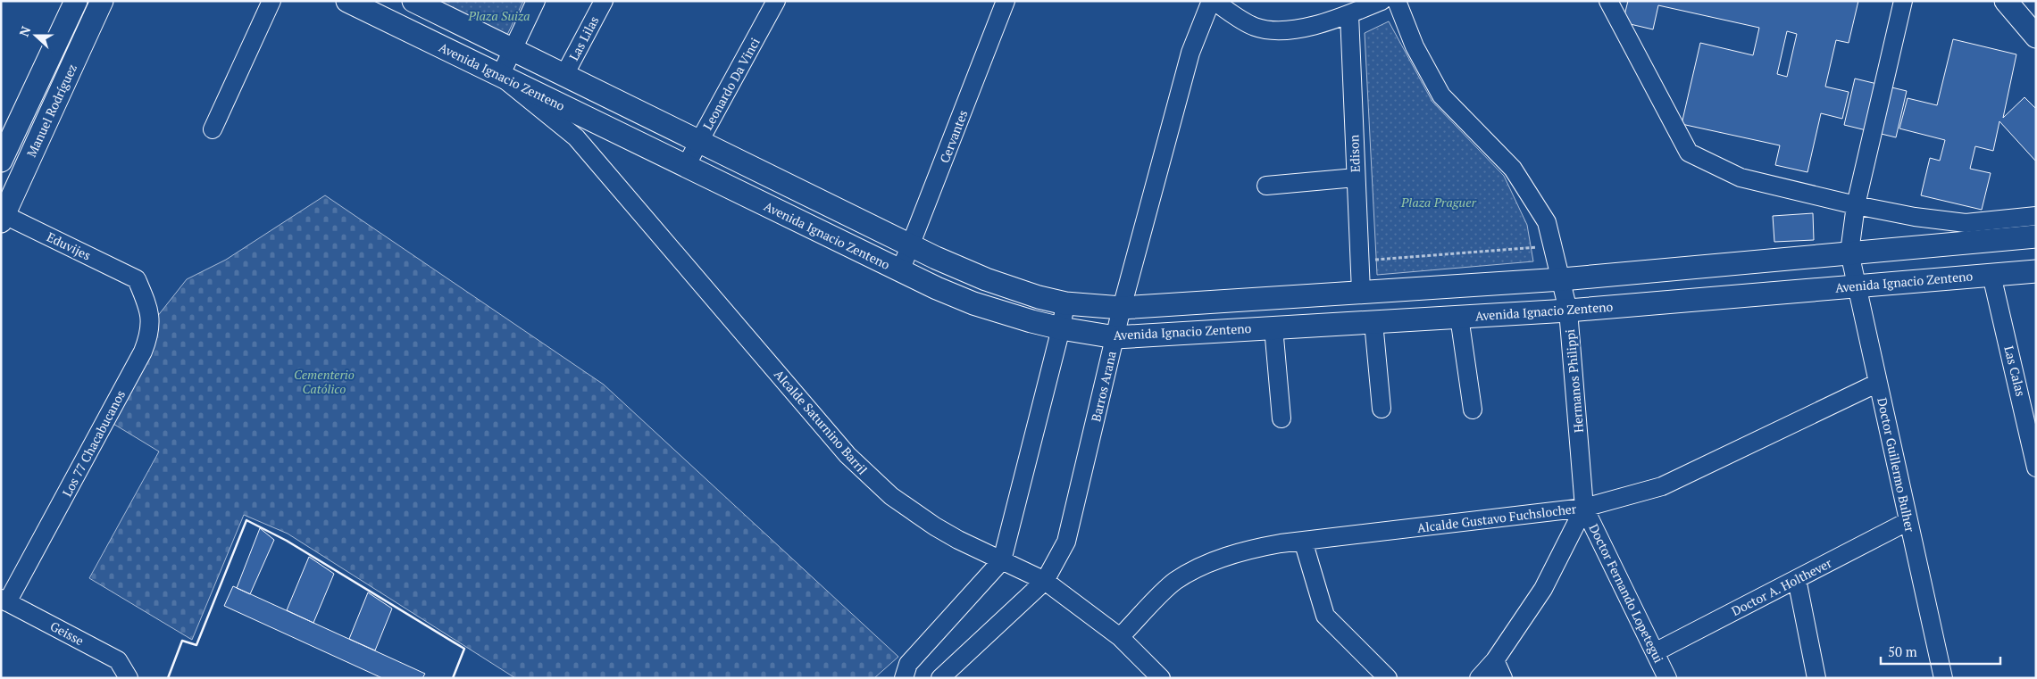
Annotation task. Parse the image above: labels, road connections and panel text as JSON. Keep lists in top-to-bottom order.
{
  "streets": {
    "main road": ["Avenida Ignacio Zenteno", "Manuel Rodríguez"],
    "street": [
      "Las Lilas",
      "Leonardo Da Vinci",
      "Cervantes",
      "Edison",
      "Eduvijes",
      "Las Calas",
      "Hermanos Philippi",
      "Barros Arana",
      "Alcalde Saturnino Barril",
      "Los 77 Chacabucanos",
      "Doctor Guillermo Bulher",
      "Alcalde Gustavo Fuchslocher",
      "Doctor A. Holthever",
      "Doctor Fernando Lopetegui",
      "Geisse"
    ]
  },
  "crossings": [
    ["Avenida Ignacio Zenteno", "Leonardo Da Vinci"],
    ["Avenida Ignacio Zenteno", "Cervantes"],
    ["Avenida Ignacio Zenteno", "Las Calas"],
    ["Avenida Ignacio Zenteno", "Hermanos Philippi"],
    ["Avenida Ignacio Zenteno", "Barros Arana"],
    ["Avenida Ignacio Zenteno", "Alcalde Saturnino Barril"],
    ["Avenida Ignacio Zenteno", "Doctor Guillermo Bulher"],
    ["Manuel Rodríguez", "Eduvijes"],
    ["Eduvijes", "Los 77 Chacabucanos"],
    ["Hermanos Philippi", "Alcalde Gustavo Fuchslocher"],
    ["Hermanos Philippi", "Doctor Fernando Lopetegui"],
    ["Barros Arana", "Alcalde Saturnino Barril"],
    ["Alcalde Saturnino Barril", "Alcalde Gustavo Fuchslocher"],
    ["Los 77 Chacabucanos", "Geisse"],
    ["Doctor Guillermo Bulher", "Alcalde Gustavo Fuchslocher"],
    ["Doctor Guillermo Bulher", "Doctor A. Holthever"],
    ["Alcalde Gustavo Fuchslocher", "Doctor Fernando Lopetegui"],
    ["Doctor A. Holthever", "Doctor Fernando Lopetegui"]
  ],
  "parks": ["Plaza Suiza", "Plaza Praguer", "Cementerio Católico"],
  "scale_bar": "50 m",
  "north": "left"
}
